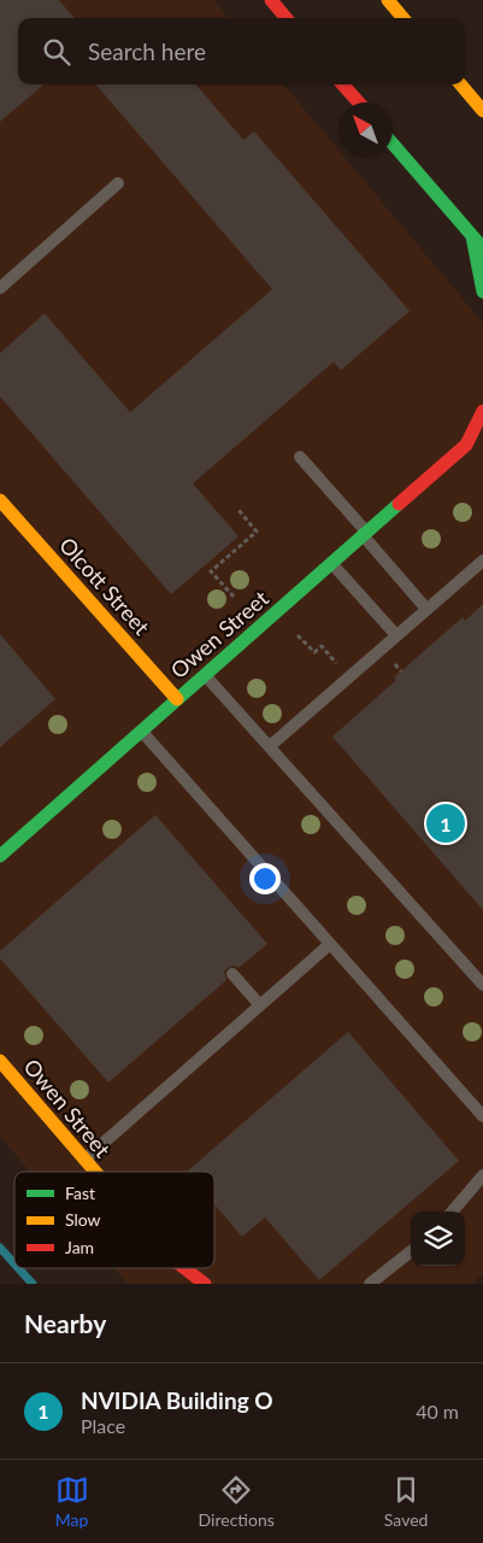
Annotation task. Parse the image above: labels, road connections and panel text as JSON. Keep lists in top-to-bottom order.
{
  "streets": {
    "main road": ["Olcott Street", "Owen Street"]
  },
  "crossings": [
    ["Olcott Street", "Owen Street"]
  ],
  "legend": ["Fast", "Slow", "Jam"],
  "north": "top left",
  "page": {
    "search": "Search here",
    "pins": "1",
    "heading": "Nearby",
    "list": [
      {
        "mark": "1",
        "name": "NVIDIA Building O",
        "note": "Place",
        "value": "40 m"
      }
    ],
    "nav": ["Map", "Directions", "Saved"]
  }
}
